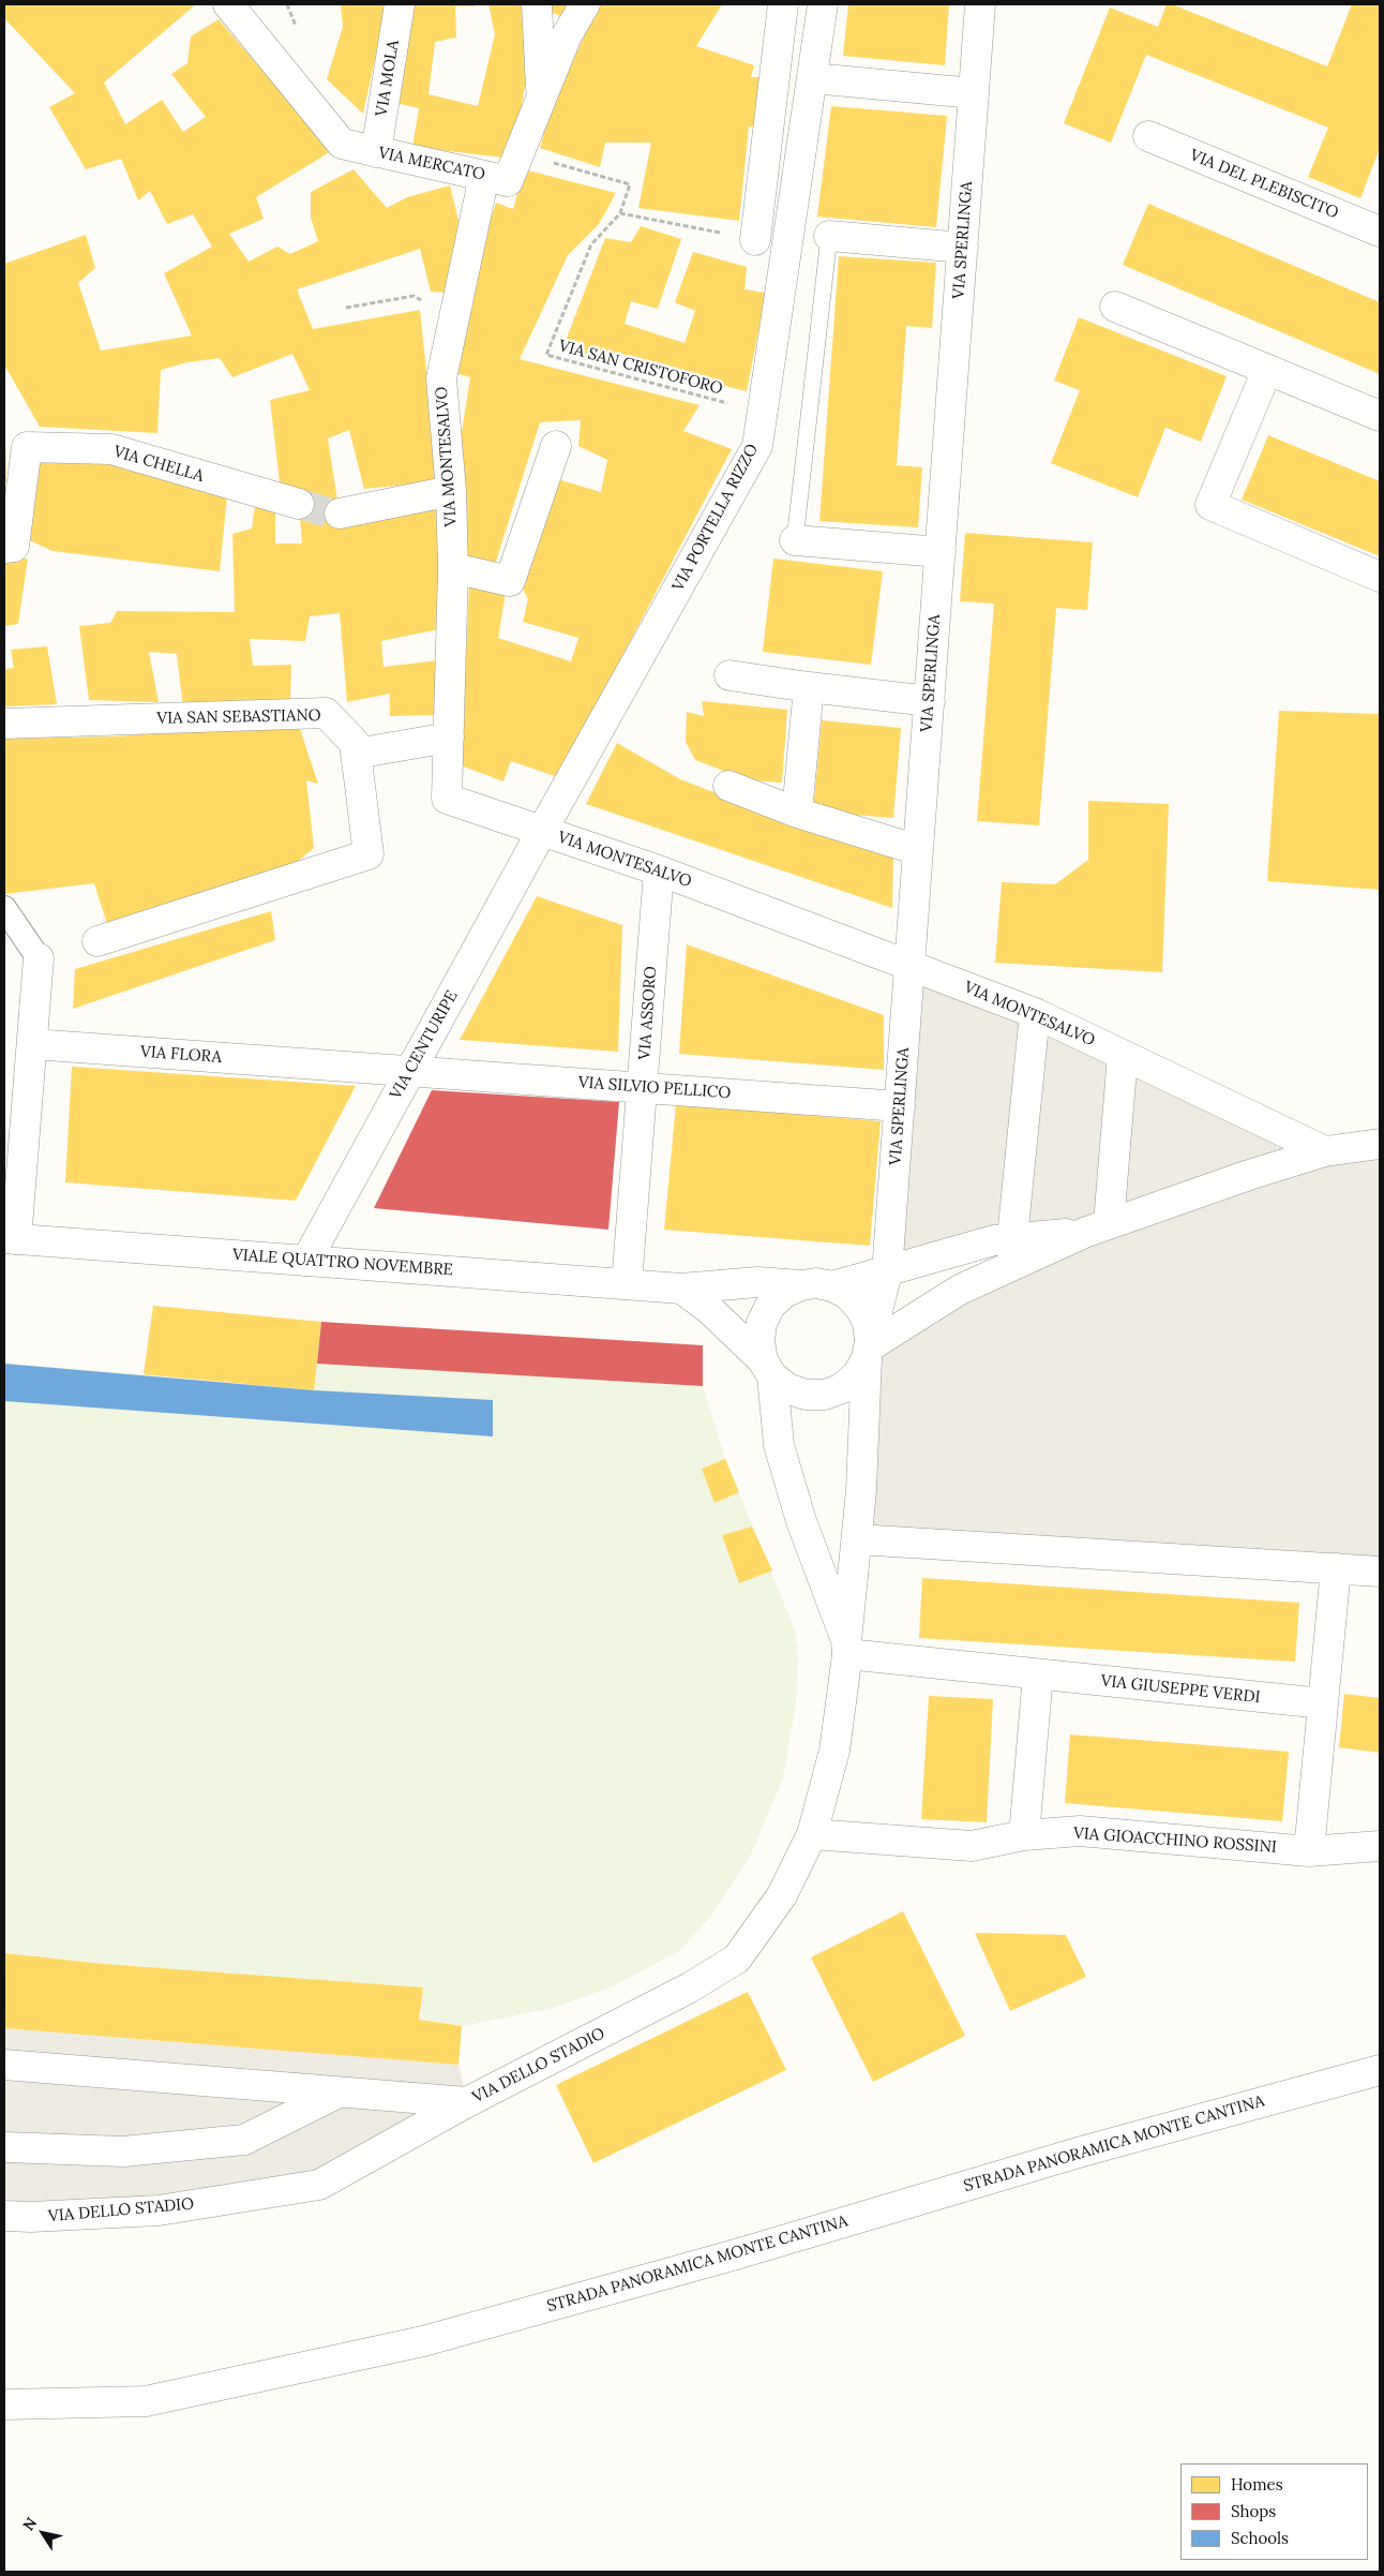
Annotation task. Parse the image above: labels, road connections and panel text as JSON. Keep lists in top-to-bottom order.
{
  "streets": {
    "street": [
      "VIA MOLA",
      "VIA MERCATO",
      "VIA DEL PLEBISCITO",
      "VIA SPERLINGA",
      "VIA MONTESALVO",
      "VIA CHELLA",
      "VIA PORTELLA RIZZO",
      "VIA SAN SEBASTIANO",
      "VIA ASSORO",
      "VIA CENTURIPE",
      "VIA FLORA",
      "VIA SILVIO PELLICO",
      "VIALE QUATTRO NOVEMBRE",
      "VIA GIUSEPPE VERDI",
      "VIA GIOACCHINO ROSSINI",
      "VIA DELLO STADIO",
      "STRADA PANORAMICA MONTE CANTINA"
    ],
    "path": ["VIA SAN CRISTOFORO"]
  },
  "crossings": [
    ["VIA MOLA", "VIA MERCATO"],
    ["VIA MERCATO", "VIA SAN CRISTOFORO"],
    ["VIA MERCATO", "VIA MONTESALVO"],
    ["VIA SPERLINGA", "VIA MONTESALVO"],
    ["VIA SPERLINGA", "VIA SILVIO PELLICO"],
    ["VIA SPERLINGA", "VIALE QUATTRO NOVEMBRE"],
    ["VIA SPERLINGA", "VIA DELLO STADIO"],
    ["VIA SAN CRISTOFORO", "VIA PORTELLA RIZZO"],
    ["VIA MONTESALVO", "VIA PORTELLA RIZZO"],
    ["VIA MONTESALVO", "VIA ASSORO"],
    ["VIA MONTESALVO", "VIA CENTURIPE"],
    ["VIA PORTELLA RIZZO", "VIA CENTURIPE"],
    ["VIA ASSORO", "VIA SILVIO PELLICO"],
    ["VIA ASSORO", "VIALE QUATTRO NOVEMBRE"],
    ["VIA CENTURIPE", "VIA FLORA"],
    ["VIA CENTURIPE", "VIA SILVIO PELLICO"],
    ["VIA CENTURIPE", "VIALE QUATTRO NOVEMBRE"],
    ["VIA FLORA", "VIA SILVIO PELLICO"],
    ["VIALE QUATTRO NOVEMBRE", "VIA DELLO STADIO"],
    ["VIA GIUSEPPE VERDI", "VIA DELLO STADIO"],
    ["VIA GIOACCHINO ROSSINI", "VIA DELLO STADIO"]
  ],
  "legend": ["Homes", "Shops", "Schools"],
  "north": "top left"
}
